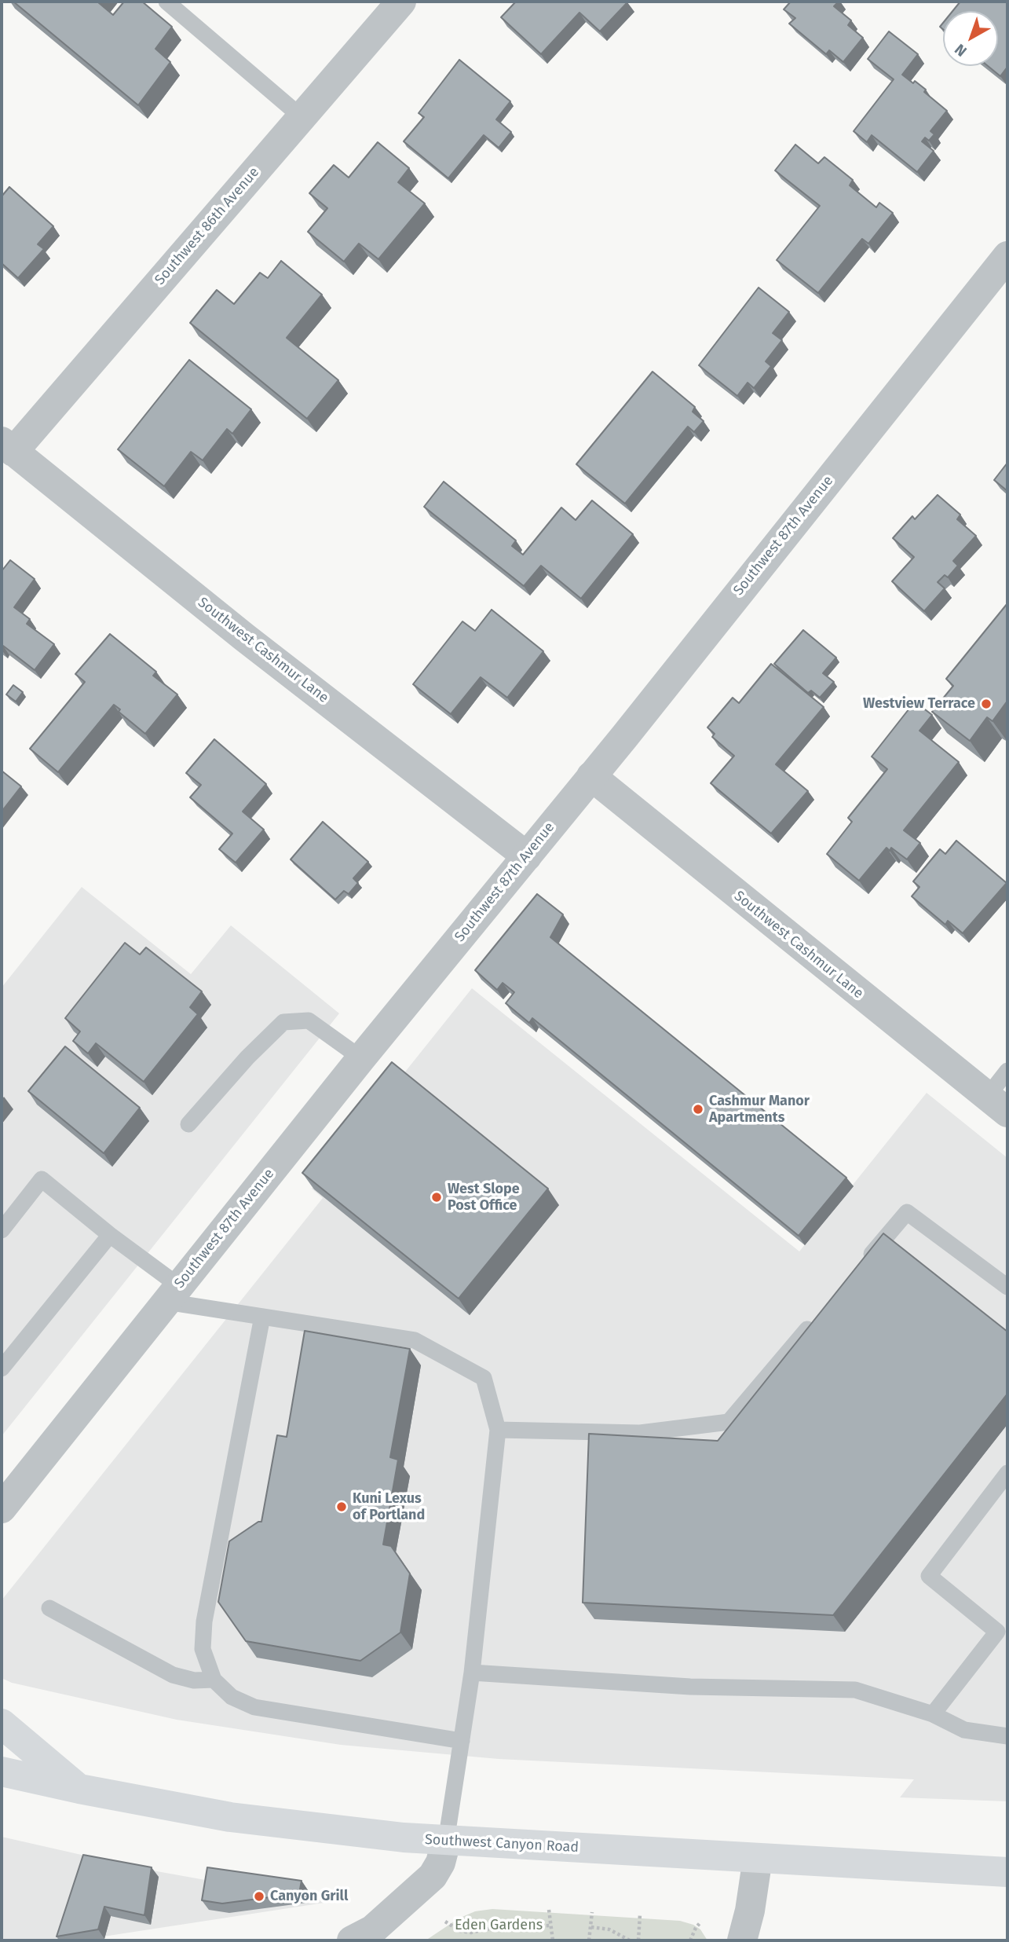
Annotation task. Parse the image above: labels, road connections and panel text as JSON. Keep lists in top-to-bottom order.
{
  "streets": {
    "main road": ["Southwest Canyon Road"],
    "street": ["Southwest 86th Avenue", "Southwest 87th Avenue", "Southwest Cashmur Lane"]
  },
  "crossings": [
    ["Southwest 86th Avenue", "Southwest Cashmur Lane"],
    ["Southwest 87th Avenue", "Southwest Cashmur Lane"]
  ],
  "parks": ["Eden Gardens"],
  "places": [
    "Westview Terrace",
    "Cashmur Manor Apartments",
    "West Slope Post Office",
    "Kuni Lexus of Portland",
    "Canyon Grill"
  ],
  "north": "bottom left"
}
